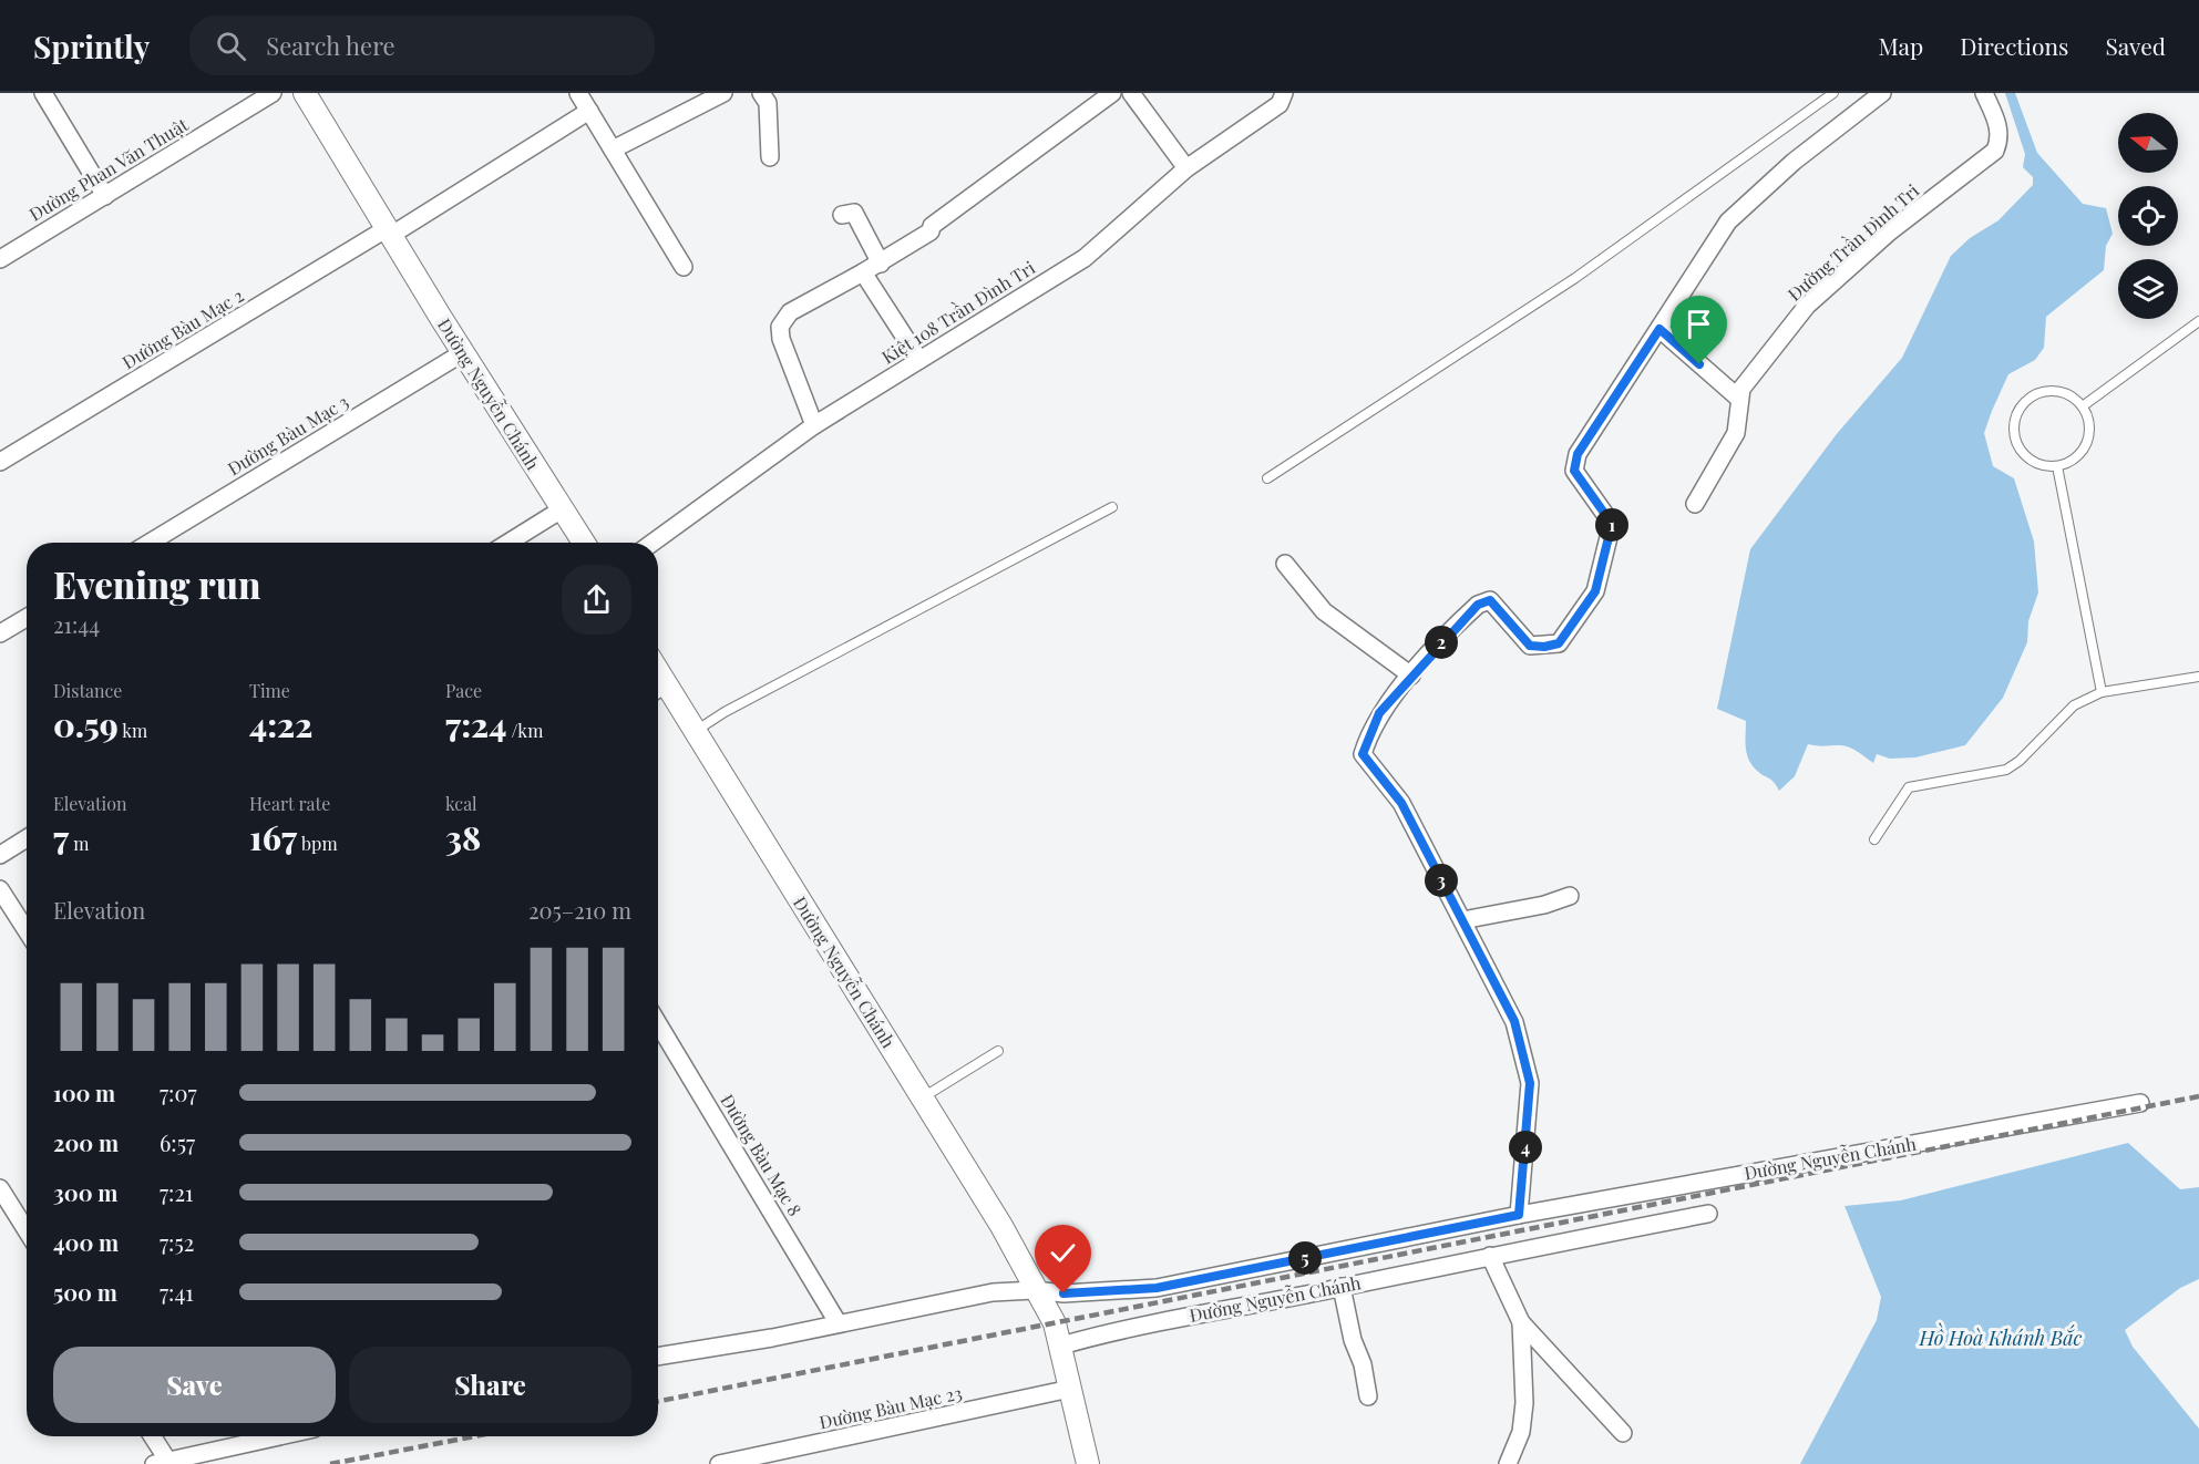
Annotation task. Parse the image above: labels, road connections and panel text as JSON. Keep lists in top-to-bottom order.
{
  "streets": {
    "street": [
      "Đường Phan Văn Thuật",
      "Đường Trần Đình Tri",
      "Kiệt 108 Trần Đình Tri",
      "Đường Bàu Mạc 2",
      "Đường Nguyễn Chánh",
      "Đường Bàu Mạc 3",
      "Đường Bàu Mạc 8",
      "Đường Bàu Mạc 23"
    ]
  },
  "crossings": [
    ["Đường Bàu Mạc 2", "Đường Nguyễn Chánh"],
    ["Đường Nguyễn Chánh", "Đường Bàu Mạc 3"],
    ["Đường Nguyễn Chánh", "Đường Bàu Mạc 23"]
  ],
  "water": ["Hồ Hoà Khánh Bắc"],
  "north": "left",
  "page": {
    "header": "Sprintly",
    "search": "Search here",
    "nav": ["Map", "Directions", "Saved"],
    "pins": [
      "1",
      "2",
      "3",
      "4",
      "5"
    ],
    "heading": ["Evening run", "21:44"],
    "stats": [
      ["Distance", "0.59 km"],
      ["Time", "4:22"],
      ["Pace", "7:24 /km"],
      ["Elevation", "7 m"],
      ["Heart rate", "167 bpm"],
      ["kcal", "38"]
    ],
    "chart": ["Elevation", "205–210 m"],
    "list": [
      {
        "name": "100 m",
        "note": "7:07"
      },
      {
        "name": "200 m",
        "note": "6:57"
      },
      {
        "name": "300 m",
        "note": "7:21"
      },
      {
        "name": "400 m",
        "note": "7:52"
      },
      {
        "name": "500 m",
        "note": "7:41"
      }
    ],
    "buttons": ["Save", "Share"]
  }
}
